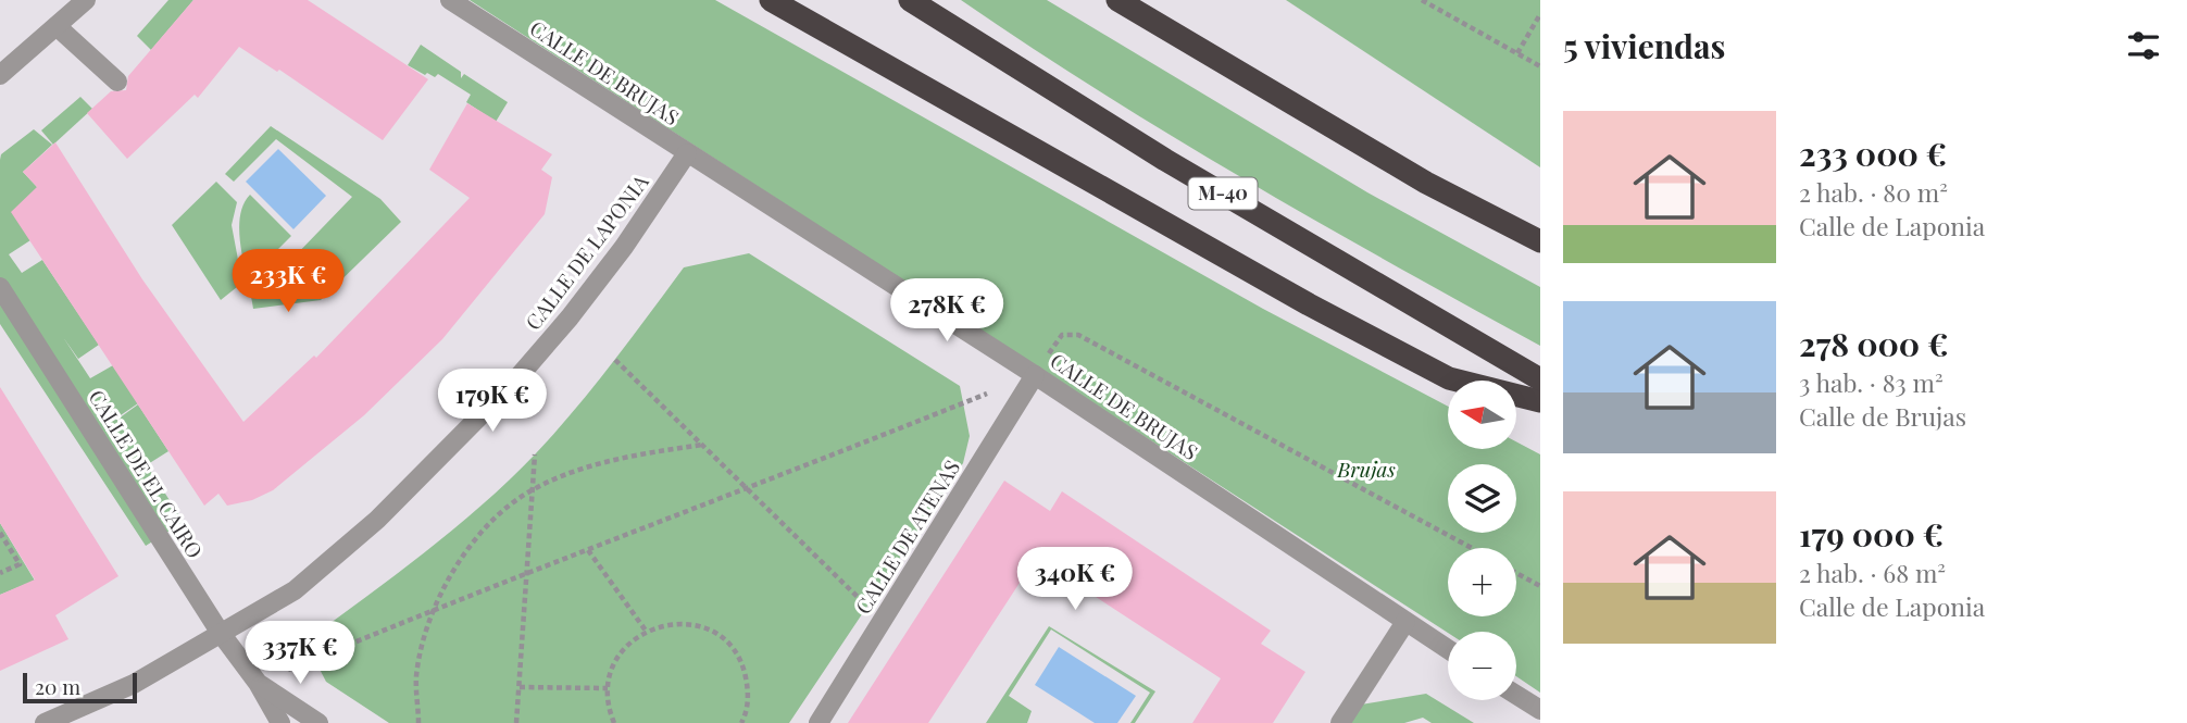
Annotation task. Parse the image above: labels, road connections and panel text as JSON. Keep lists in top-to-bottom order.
{
  "streets": {
    "highway": ["M-40"],
    "street": [
      "CALLE DE BRUJAS",
      "CALLE DE LAPONIA",
      "CALLE DE EL CAIRO",
      "CALLE DE ATENAS"
    ]
  },
  "crossings": [
    ["CALLE DE BRUJAS", "CALLE DE LAPONIA"],
    ["CALLE DE BRUJAS", "CALLE DE ATENAS"],
    ["CALLE DE LAPONIA", "CALLE DE EL CAIRO"]
  ],
  "parks": ["Brujas"],
  "scale_bar": "20 m",
  "north": "left",
  "page": {
    "heading": "5 viviendas",
    "list": [
      {
        "name": "233 000 €",
        "note": "2 hab. · 80 m² · Calle de Laponia"
      },
      {
        "name": "278 000 €",
        "note": "3 hab. · 83 m² · Calle de Brujas"
      },
      {
        "name": "179 000 €",
        "note": "2 hab. · 68 m² · Calle de Laponia"
      }
    ],
    "price": [
      "233K €",
      "278K €",
      "179K €",
      "340K €",
      "337K €"
    ],
    "map_buttons": ["+", "−"],
    "scale": "20 m"
  }
}
